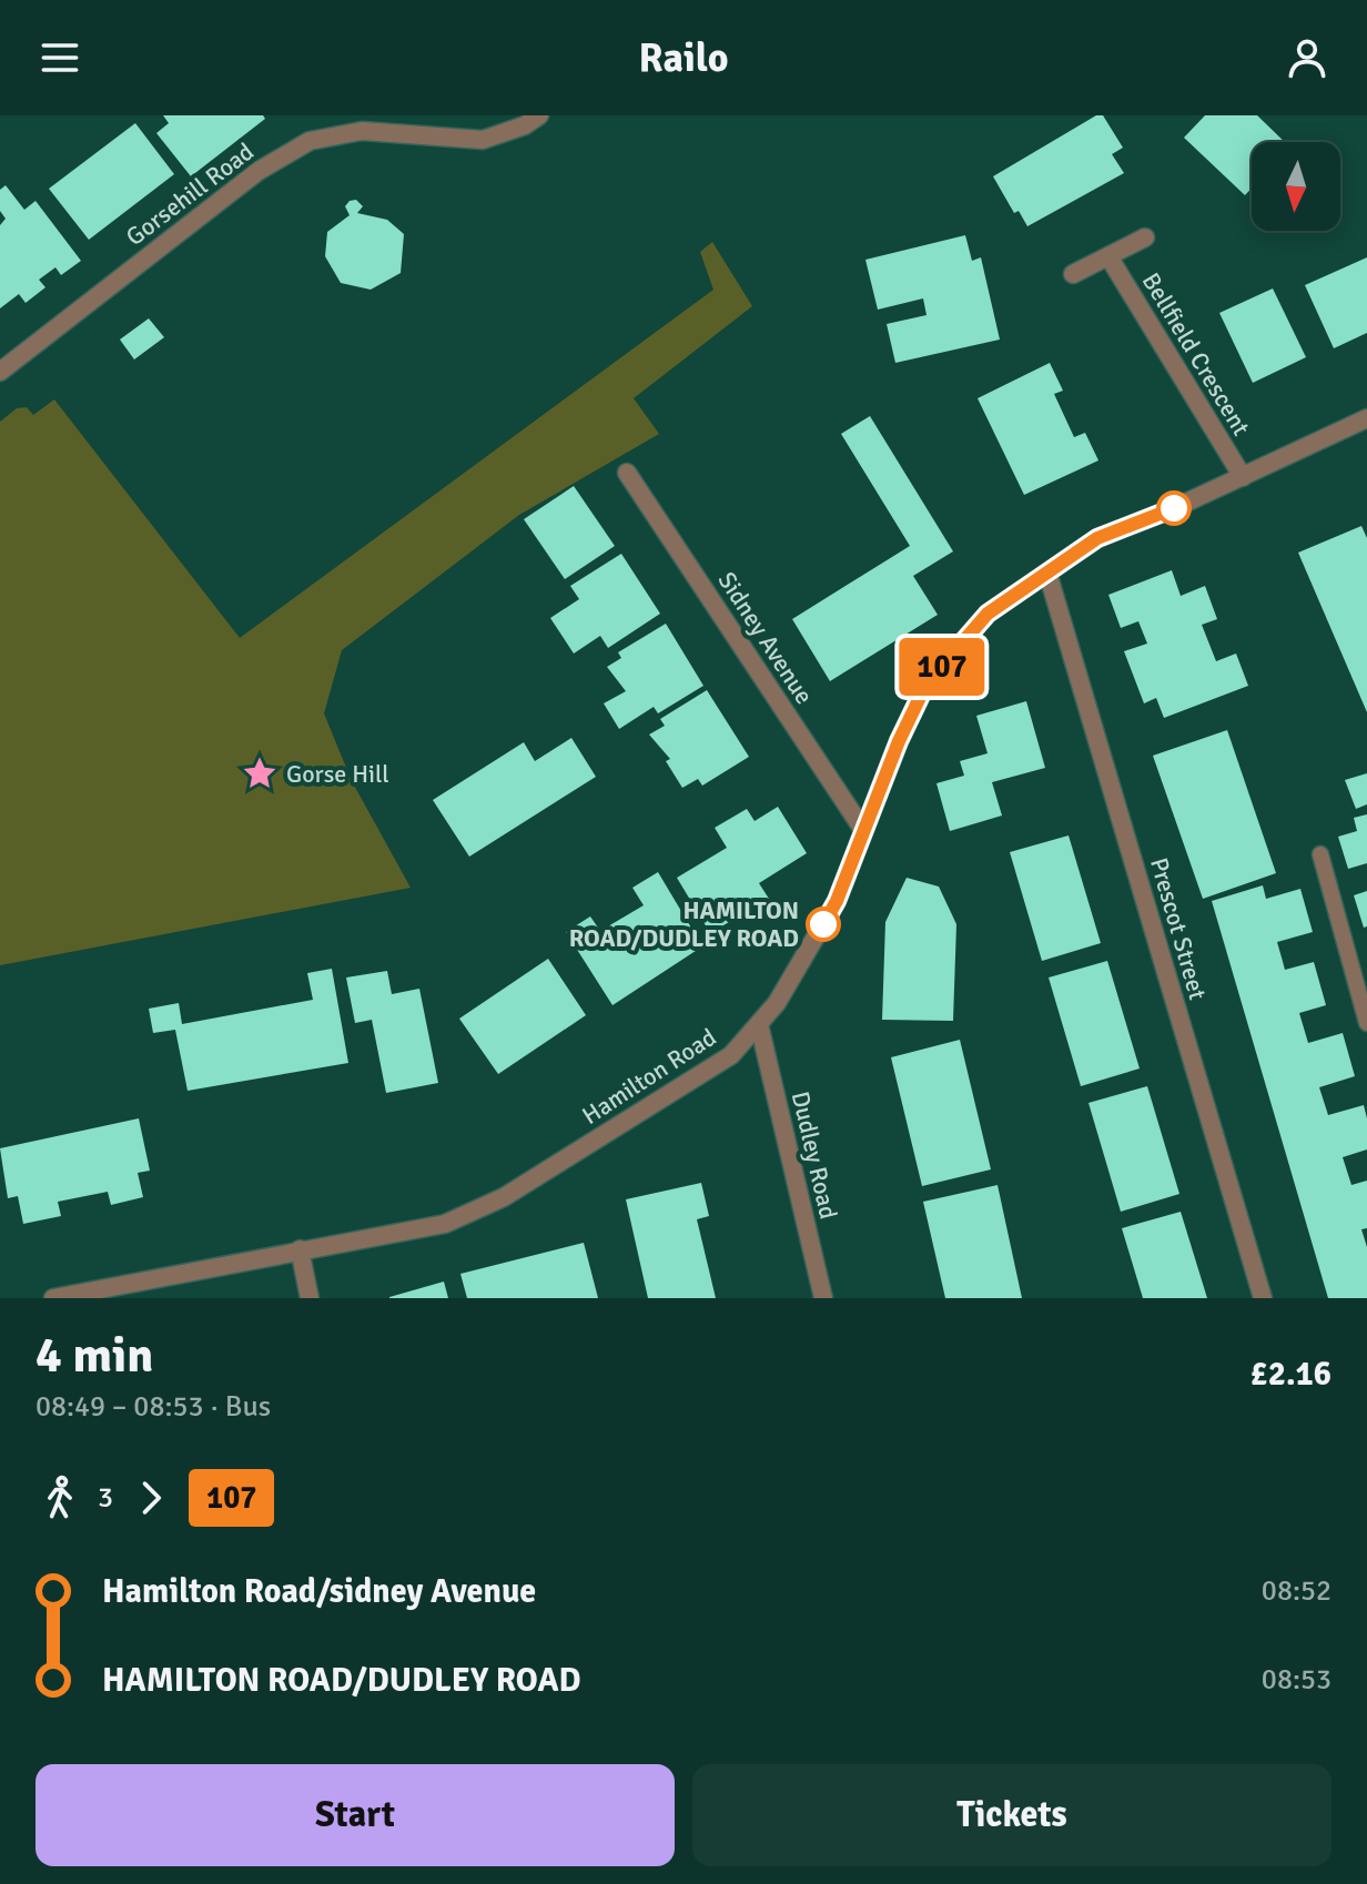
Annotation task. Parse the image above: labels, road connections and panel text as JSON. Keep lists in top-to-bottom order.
{
  "streets": {
    "street": [
      "Gorsehill Road",
      "Bellfield Crescent",
      "Sidney Avenue",
      "Prescot Street",
      "Hamilton Road",
      "Dudley Road"
    ]
  },
  "crossings": [
    ["Bellfield Crescent", "Hamilton Road"],
    ["Sidney Avenue", "Hamilton Road"],
    ["Prescot Street", "Hamilton Road"],
    ["Hamilton Road", "Dudley Road"]
  ],
  "places": {
    "place": ["Gorse Hill"],
    "other": ["HAMILTON ROAD/DUDLEY ROAD"]
  },
  "lines": ["bus line 107"],
  "north": "bottom",
  "page": {
    "header": "Railo",
    "on_map": "107",
    "heading": ["4 min", "08:49 – 08:53 · Bus", "£2.16"],
    "legs": ["3", "107"],
    "list": [
      {
        "name": "Hamilton Road/sidney Avenue",
        "value": "08:52"
      },
      {
        "name": "HAMILTON ROAD/DUDLEY ROAD",
        "value": "08:53"
      }
    ],
    "buttons": ["Start", "Tickets"]
  }
}
